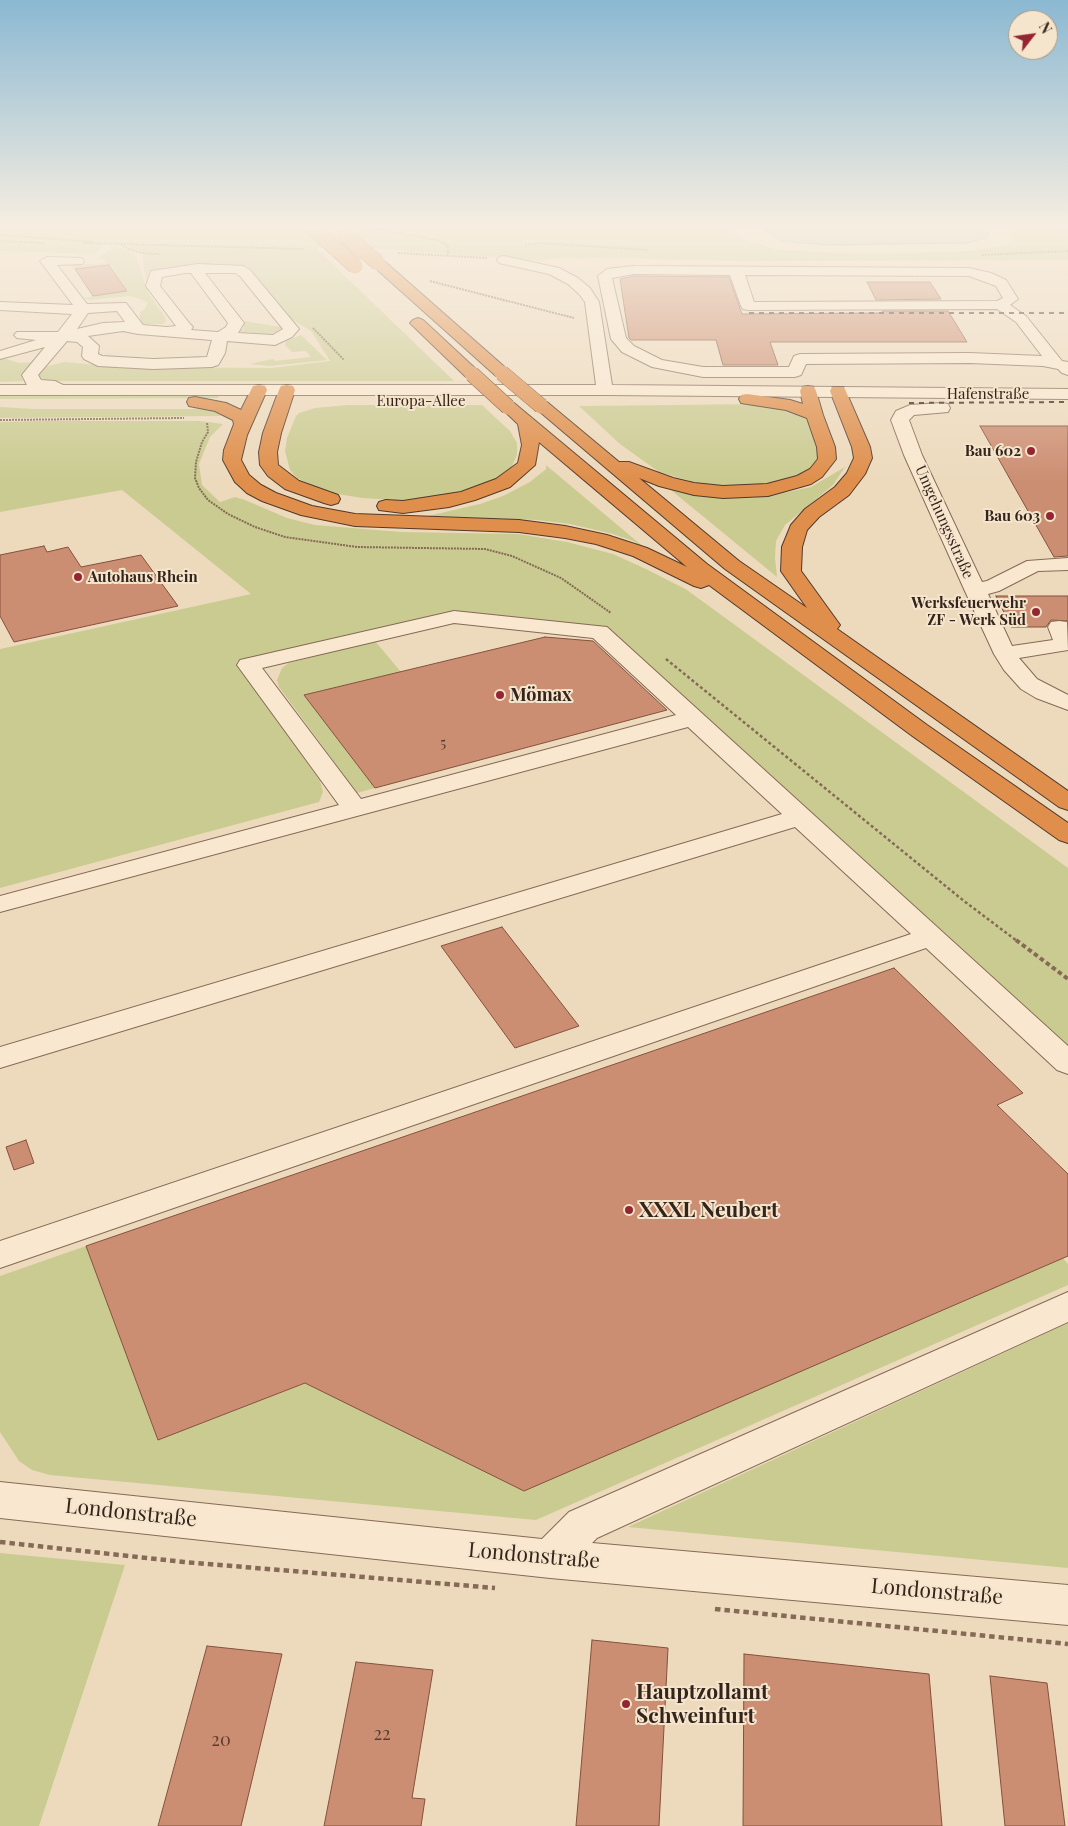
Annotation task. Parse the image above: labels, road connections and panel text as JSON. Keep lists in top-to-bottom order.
{
  "streets": {
    "street": [
      "Hafenstraße",
      "Europa-Allee",
      "Umgehungsstraße",
      "Londonstraße"
    ]
  },
  "crossings": [
    ["Hafenstraße", "Europa-Allee"],
    ["Hafenstraße", "Umgehungsstraße"]
  ],
  "places": [
    "Bau 602",
    "Bau 603",
    "Autohaus Rhein",
    "Werksfeuerwehr ZF - Werk Süd",
    "Mömax",
    "XXXL Neubert",
    "Hauptzollamt Schweinfurt"
  ],
  "house_numbers": ["5", "22", "20"],
  "north": "top right"
}
